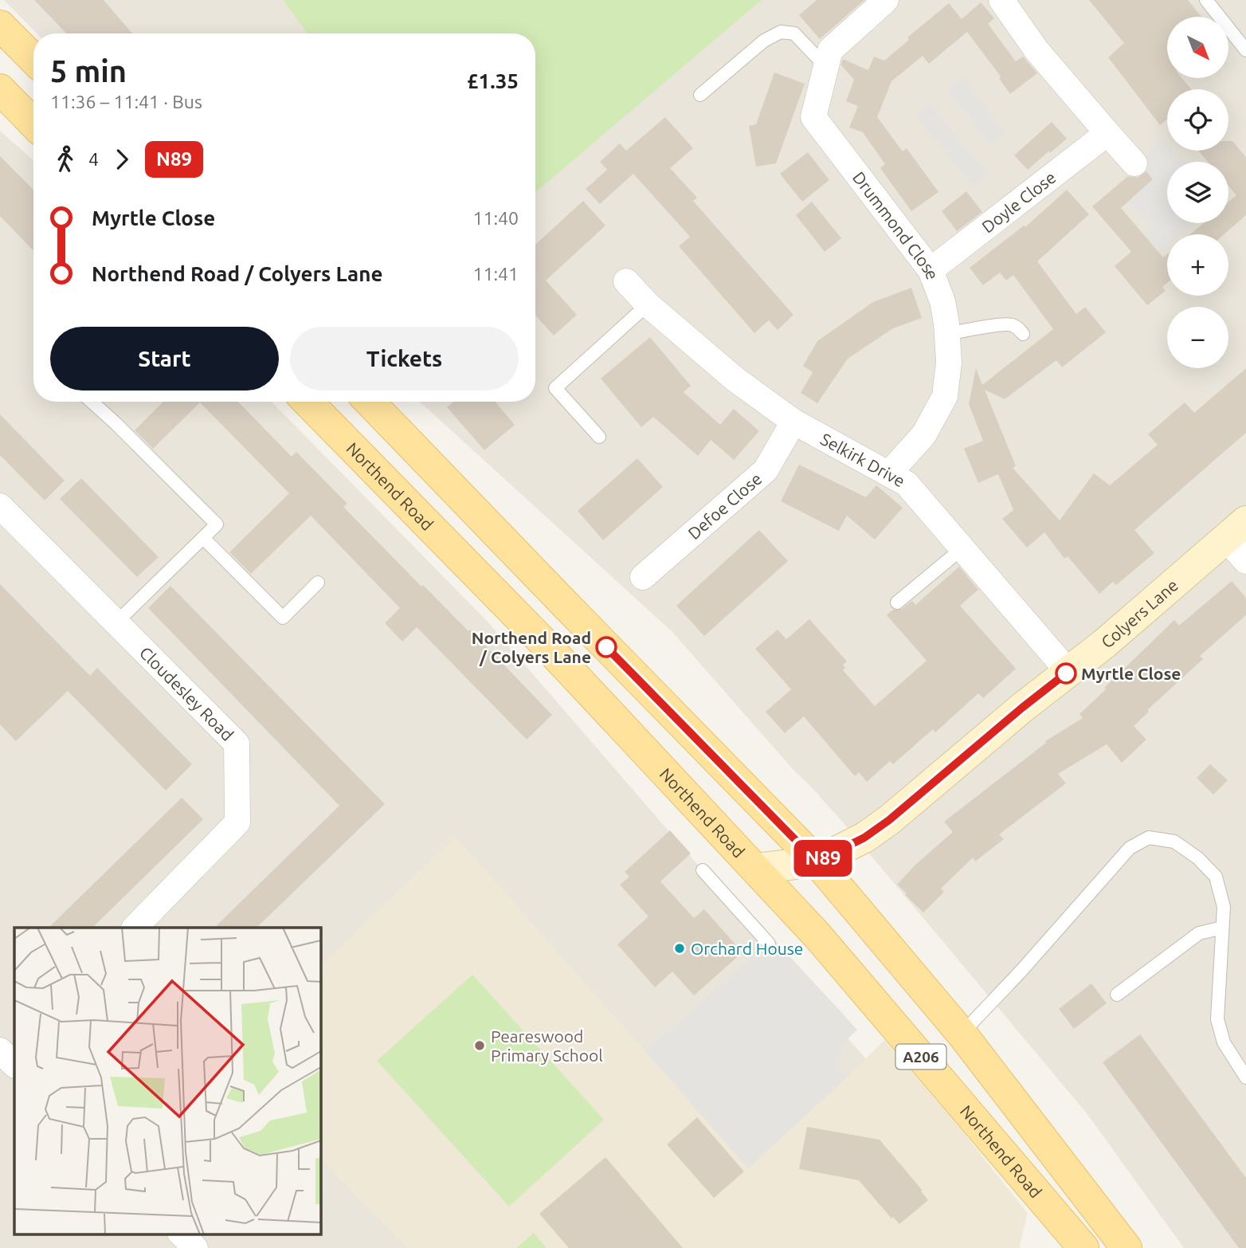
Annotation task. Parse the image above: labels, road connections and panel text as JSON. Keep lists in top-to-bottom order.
{
  "streets": {
    "main road": ["Northend Road", "A206"],
    "street": [
      "Doyle Close",
      "Drummond Close",
      "Selkirk Drive",
      "Defoe Close",
      "Colyers Lane",
      "Cloudesley Road"
    ]
  },
  "crossings": [
    ["Doyle Close", "Drummond Close"],
    ["Drummond Close", "Selkirk Drive"],
    ["Selkirk Drive", "Defoe Close"],
    ["Selkirk Drive", "Colyers Lane"],
    ["Northend Road", "Colyers Lane"],
    ["Colyers Lane", "A206"]
  ],
  "places": [
    "Northend Road / Colyers Lane",
    "Myrtle Close",
    "Orchard House",
    "Peareswood Primary School"
  ],
  "lines": ["bus line N89"],
  "north": "bottom right",
  "page": {
    "on_map": "N89",
    "map_buttons": ["+", "−"],
    "heading": ["5 min", "11:36 – 11:41 · Bus", "£1.35"],
    "legs": ["4", "N89"],
    "list": [
      {
        "name": "Myrtle Close",
        "value": "11:40"
      },
      {
        "name": "Northend Road / Colyers Lane",
        "value": "11:41"
      }
    ],
    "buttons": ["Start", "Tickets"]
  }
}
